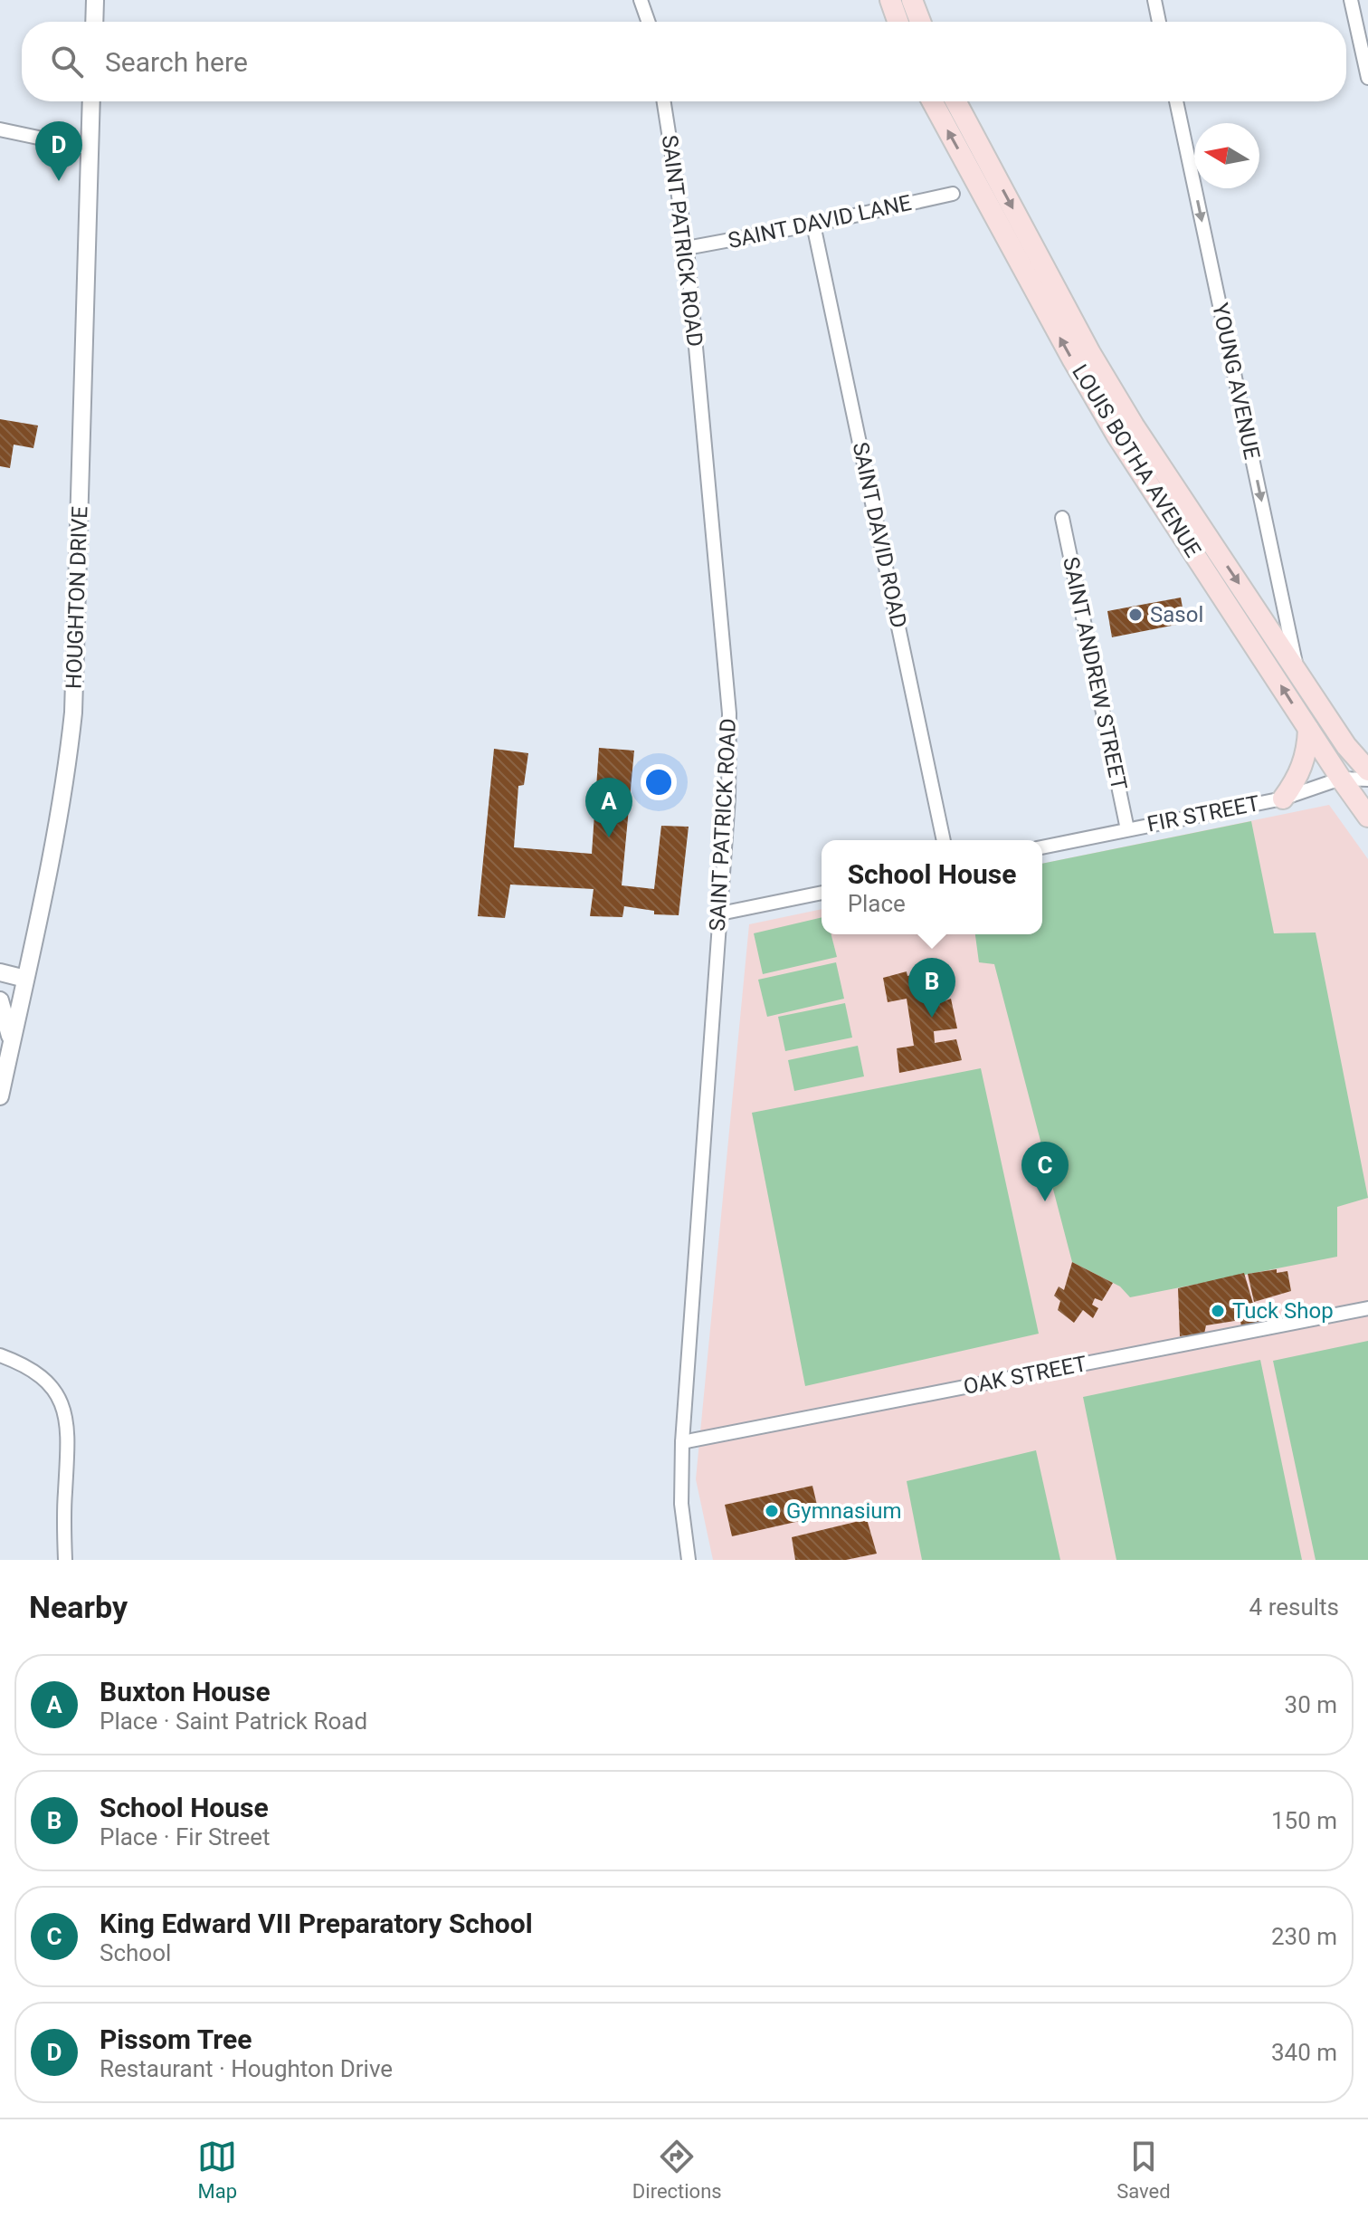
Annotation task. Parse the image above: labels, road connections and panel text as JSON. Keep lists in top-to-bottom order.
{
  "streets": {
    "main road": ["LOUIS BOTHA AVENUE"],
    "street": [
      "SAINT DAVID LANE",
      "SAINT PATRICK ROAD",
      "YOUNG AVENUE",
      "SAINT DAVID ROAD",
      "HOUGHTON DRIVE",
      "SAINT ANDREW STREET",
      "FIR STREET",
      "OAK STREET"
    ]
  },
  "crossings": [
    ["SAINT DAVID LANE", "SAINT PATRICK ROAD"],
    ["SAINT DAVID LANE", "SAINT DAVID ROAD"],
    ["SAINT PATRICK ROAD", "OAK STREET"],
    ["YOUNG AVENUE", "LOUIS BOTHA AVENUE"],
    ["LOUIS BOTHA AVENUE", "FIR STREET"],
    ["SAINT ANDREW STREET", "FIR STREET"]
  ],
  "one_way": ["YOUNG AVENUE"],
  "places": ["Sasol", "Tuck Shop", "Gymnasium"],
  "north": "left",
  "page": {
    "search": "Search here",
    "pins": [
      "D",
      "A",
      "B",
      "C"
    ],
    "popup": ["School House", "Place"],
    "heading": ["Nearby", "4 results"],
    "list": [
      {
        "mark": "A",
        "name": "Buxton House",
        "note": "Place · Saint Patrick Road",
        "value": "30 m"
      },
      {
        "mark": "B",
        "name": "School House",
        "note": "Place · Fir Street",
        "value": "150 m"
      },
      {
        "mark": "C",
        "name": "King Edward VII Preparatory School",
        "note": "School",
        "value": "230 m"
      },
      {
        "mark": "D",
        "name": "Pissom Tree",
        "note": "Restaurant · Houghton Drive",
        "value": "340 m"
      }
    ],
    "nav": ["Map", "Directions", "Saved"]
  }
}
